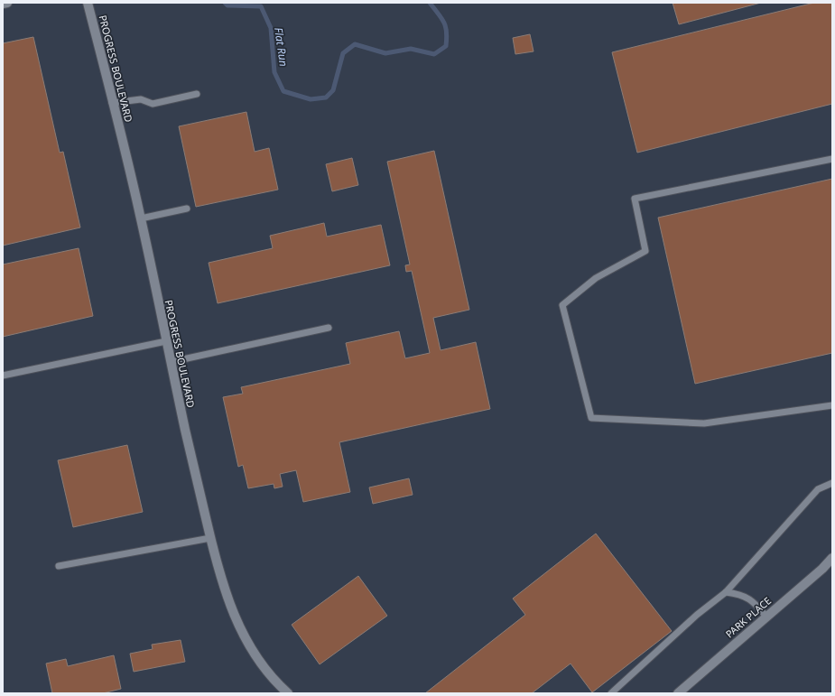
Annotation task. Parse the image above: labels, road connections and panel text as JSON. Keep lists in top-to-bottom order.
{
  "streets": {
    "street": ["PROGRESS BOULEVARD", "PARK PLACE"]
  },
  "water": ["Flat Run"]
}
